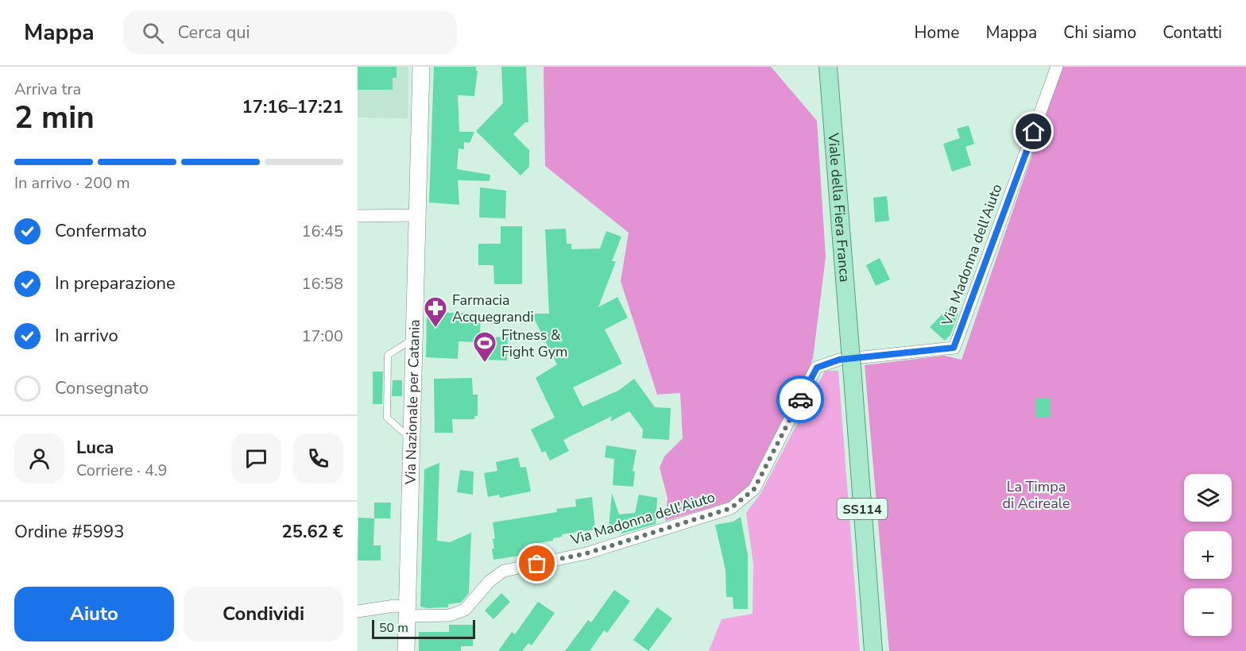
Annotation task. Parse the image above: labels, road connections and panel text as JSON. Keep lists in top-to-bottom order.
{
  "streets": {
    "main road": ["Viale della Fiera Franca", "Via Nazionale per Catania", "SS114"],
    "street": ["Via Madonna dell'Aiuto"]
  },
  "crossings": [
    ["Via Madonna dell'Aiuto", "Via Nazionale per Catania"]
  ],
  "parks": ["La Timpa di Acireale"],
  "places": {
    "pharmacy": ["Farmacia Acquegrandi"],
    "sports": ["Fitness & Fight Gym"]
  },
  "scale_bar": "50 m",
  "page": {
    "header": "Mappa",
    "search": "Cerca qui",
    "nav": [
      "Home",
      "Mappa",
      "Chi siamo",
      "Contatti"
    ],
    "heading": ["2 min", "Arriva tra", "17:16–17:21"],
    "panel": [
      "Luca",
      "Corriere · 4.9",
      "Ordine #5993",
      "25.62 €"
    ],
    "bar": "In arrivo · 200 m",
    "list": [
      ["Confermato", "16:45"],
      ["In preparazione", "16:58"],
      ["In arrivo", "17:00"],
      "Consegnato"
    ],
    "map_buttons": ["+", "−"],
    "buttons": ["Aiuto", "Condividi"],
    "scale": "50 m"
  }
}
